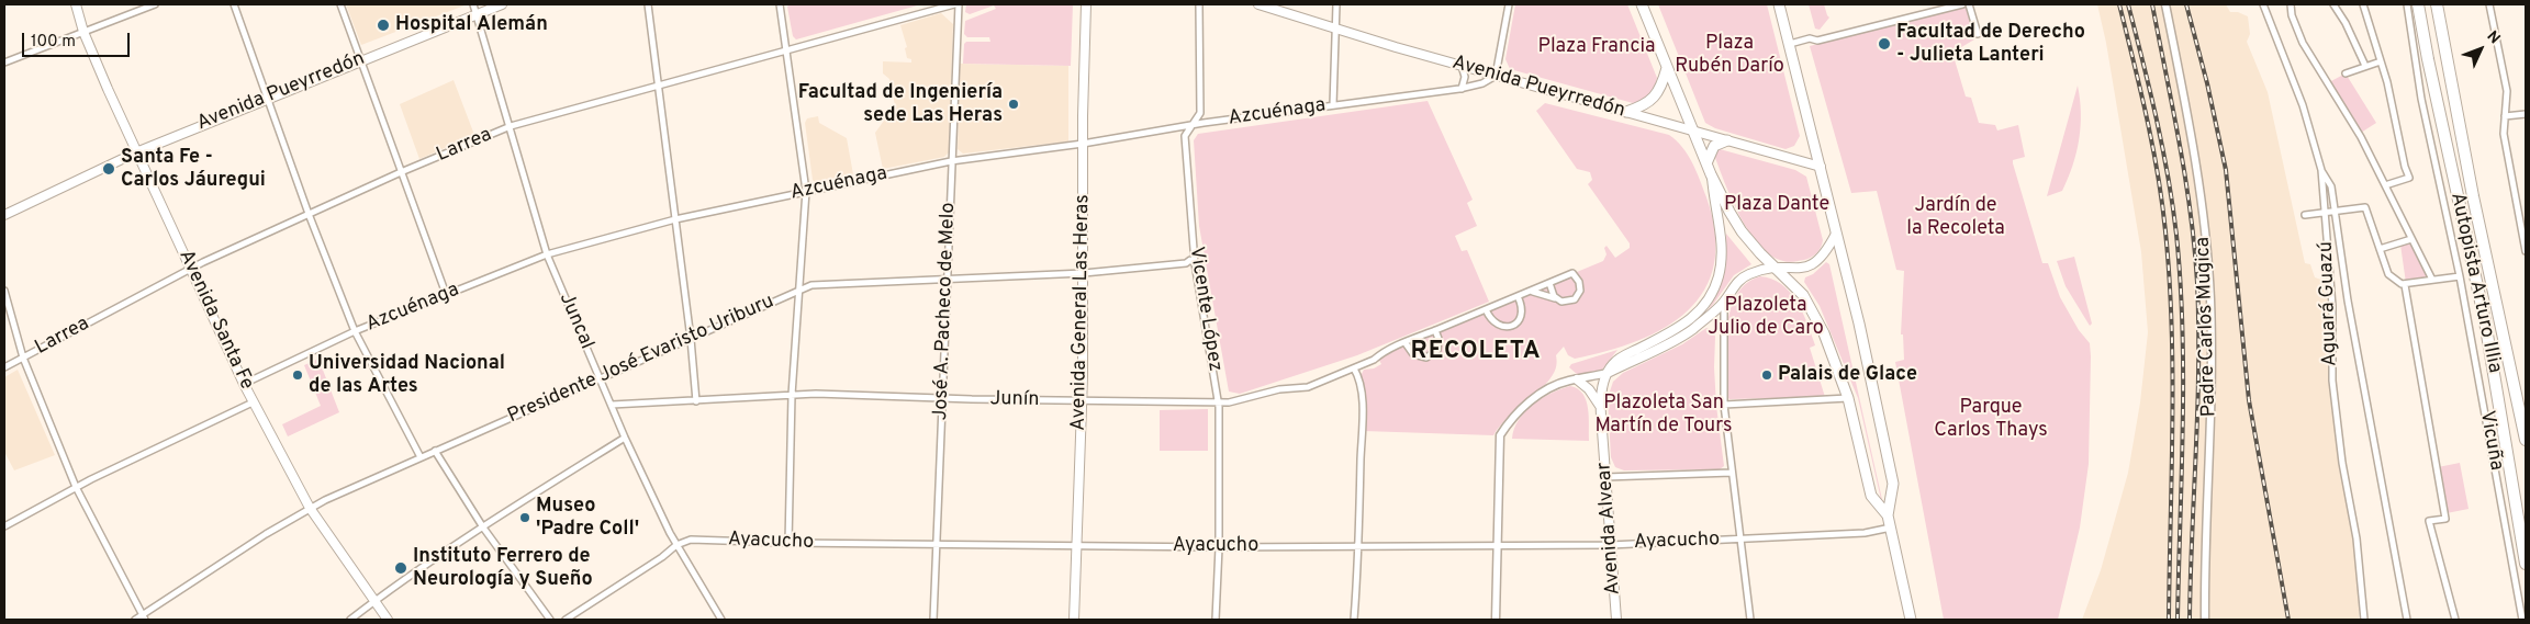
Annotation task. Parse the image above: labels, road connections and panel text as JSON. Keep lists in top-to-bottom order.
{
  "streets": {
    "highway": ["Autopista Arturo Illia"],
    "main road": [
      "Avenida Pueyrredón",
      "Avenida General Las Heras",
      "Avenida Santa Fe",
      "Avenida Alvear"
    ],
    "street": [
      "Azcuénaga",
      "Larrea",
      "Aguará Guazú",
      "Vicente López",
      "José A. Pacheco de Melo",
      "Juncal",
      "Padre Carlos Mugica",
      "Presidente José Evaristo Uriburu",
      "Junín",
      "Vicuña",
      "Ayacucho"
    ]
  },
  "crossings": [
    ["Avenida Pueyrredón", "Azcuénaga"],
    ["Avenida Pueyrredón", "Avenida Santa Fe"],
    ["Avenida Pueyrredón", "Juncal"],
    ["Azcuénaga", "Vicente López"],
    ["Azcuénaga", "José A. Pacheco de Melo"],
    ["Azcuénaga", "Avenida General Las Heras"],
    ["Azcuénaga", "Avenida Santa Fe"],
    ["Azcuénaga", "Juncal"],
    ["Larrea", "José A. Pacheco de Melo"],
    ["Larrea", "Avenida Santa Fe"],
    ["Larrea", "Juncal"],
    ["Vicente López", "Presidente José Evaristo Uriburu"],
    ["Vicente López", "Junín"],
    ["Vicente López", "Ayacucho"],
    ["José A. Pacheco de Melo", "Presidente José Evaristo Uriburu"],
    ["José A. Pacheco de Melo", "Junín"],
    ["José A. Pacheco de Melo", "Ayacucho"],
    ["Avenida General Las Heras", "Presidente José Evaristo Uriburu"],
    ["Avenida General Las Heras", "Junín"],
    ["Avenida General Las Heras", "Ayacucho"],
    ["Avenida Santa Fe", "Presidente José Evaristo Uriburu"],
    ["Juncal", "Presidente José Evaristo Uriburu"],
    ["Juncal", "Junín"],
    ["Juncal", "Ayacucho"],
    ["Avenida Alvear", "Ayacucho"]
  ],
  "districts": ["RECOLETA"],
  "parks": [
    "Plaza Rubén Darío",
    "Plaza Francia",
    "Plaza Dante",
    "Jardín de la Recoleta",
    "Plazoleta Julio de Caro",
    "Plazoleta San Martín de Tours",
    "Parque Carlos Thays"
  ],
  "places": [
    "Hospital Alemán",
    "Facultad de Derecho - Julieta Lanteri",
    "Facultad de Ingeniería sede Las Heras",
    "Santa Fe - Carlos Jáuregui",
    "Universidad Nacional de las Artes",
    "Palais de Glace",
    "Museo 'Padre Coll'",
    "Instituto Ferrero de Neurología y Sueño"
  ],
  "scale_bar": "100 m",
  "north": "top right"
}
